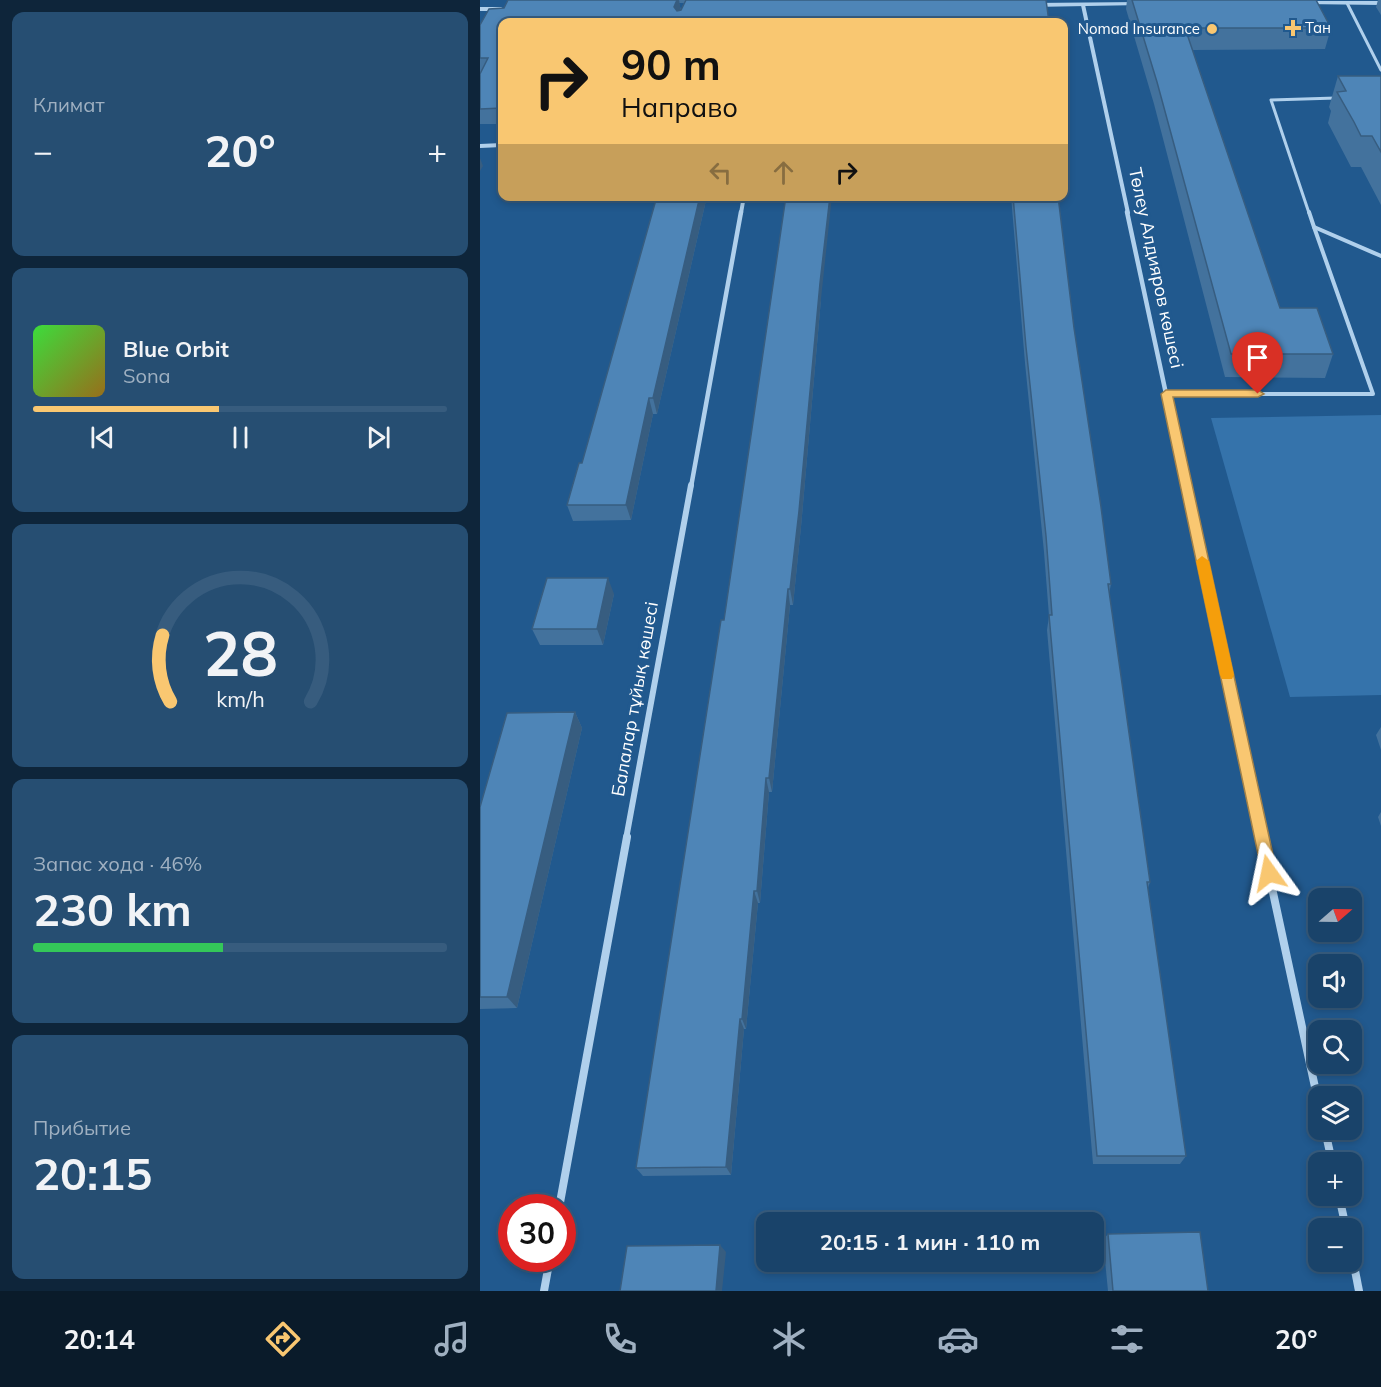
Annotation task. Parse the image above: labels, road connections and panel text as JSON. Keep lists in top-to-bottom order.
{
  "streets": {
    "street": ["Төлеу Алдияров көшесі", "Балалар тұйық көшесі"]
  },
  "places": {
    "health": ["Тан"],
    "other": ["Nomad Insurance"]
  },
  "north": "right",
  "page": {
    "tile": [
      "Климат",
      ["Запас хода · 46%", "230 km"],
      ["Прибытие", "20:15"]
    ],
    "turn": ["90 m", "Направо"],
    "heat": ["−", "20°", "+"],
    "song": ["Blue Orbit", "Sona"],
    "map_buttons": ["+", "−"],
    "limit": "30",
    "trip": "20:15 · 1 мин · 110 m",
    "tabs": ["20:14", "20°"],
    "gauge": ["28", "km/h"]
  }
}
